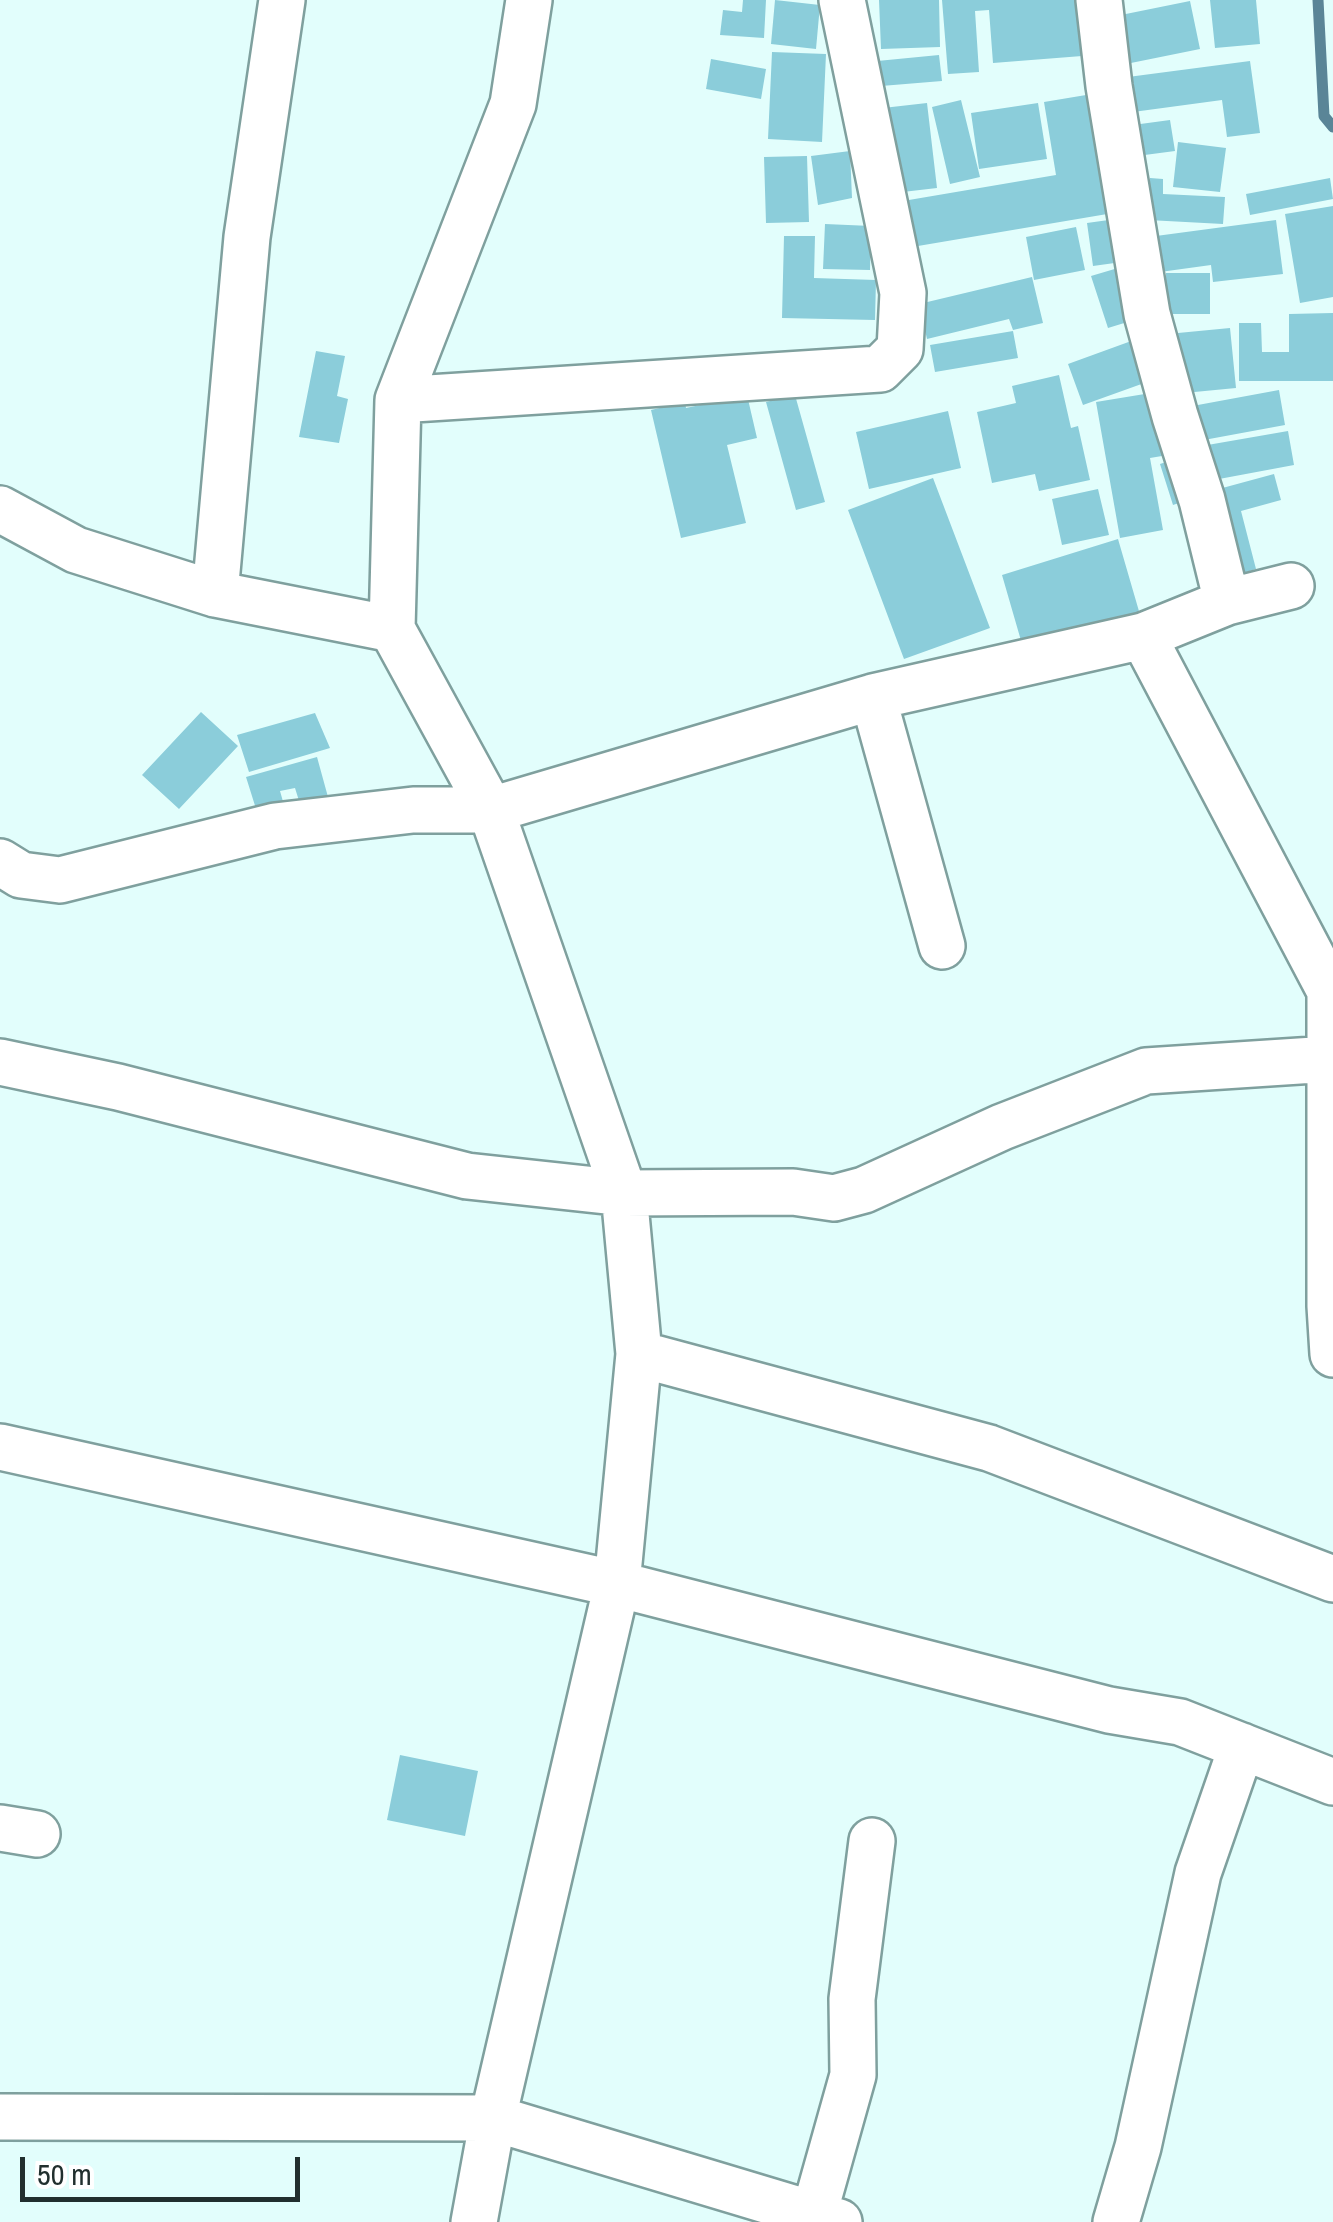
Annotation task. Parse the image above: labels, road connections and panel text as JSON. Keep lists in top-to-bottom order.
{
  "scale_bar": "50 m"
}
